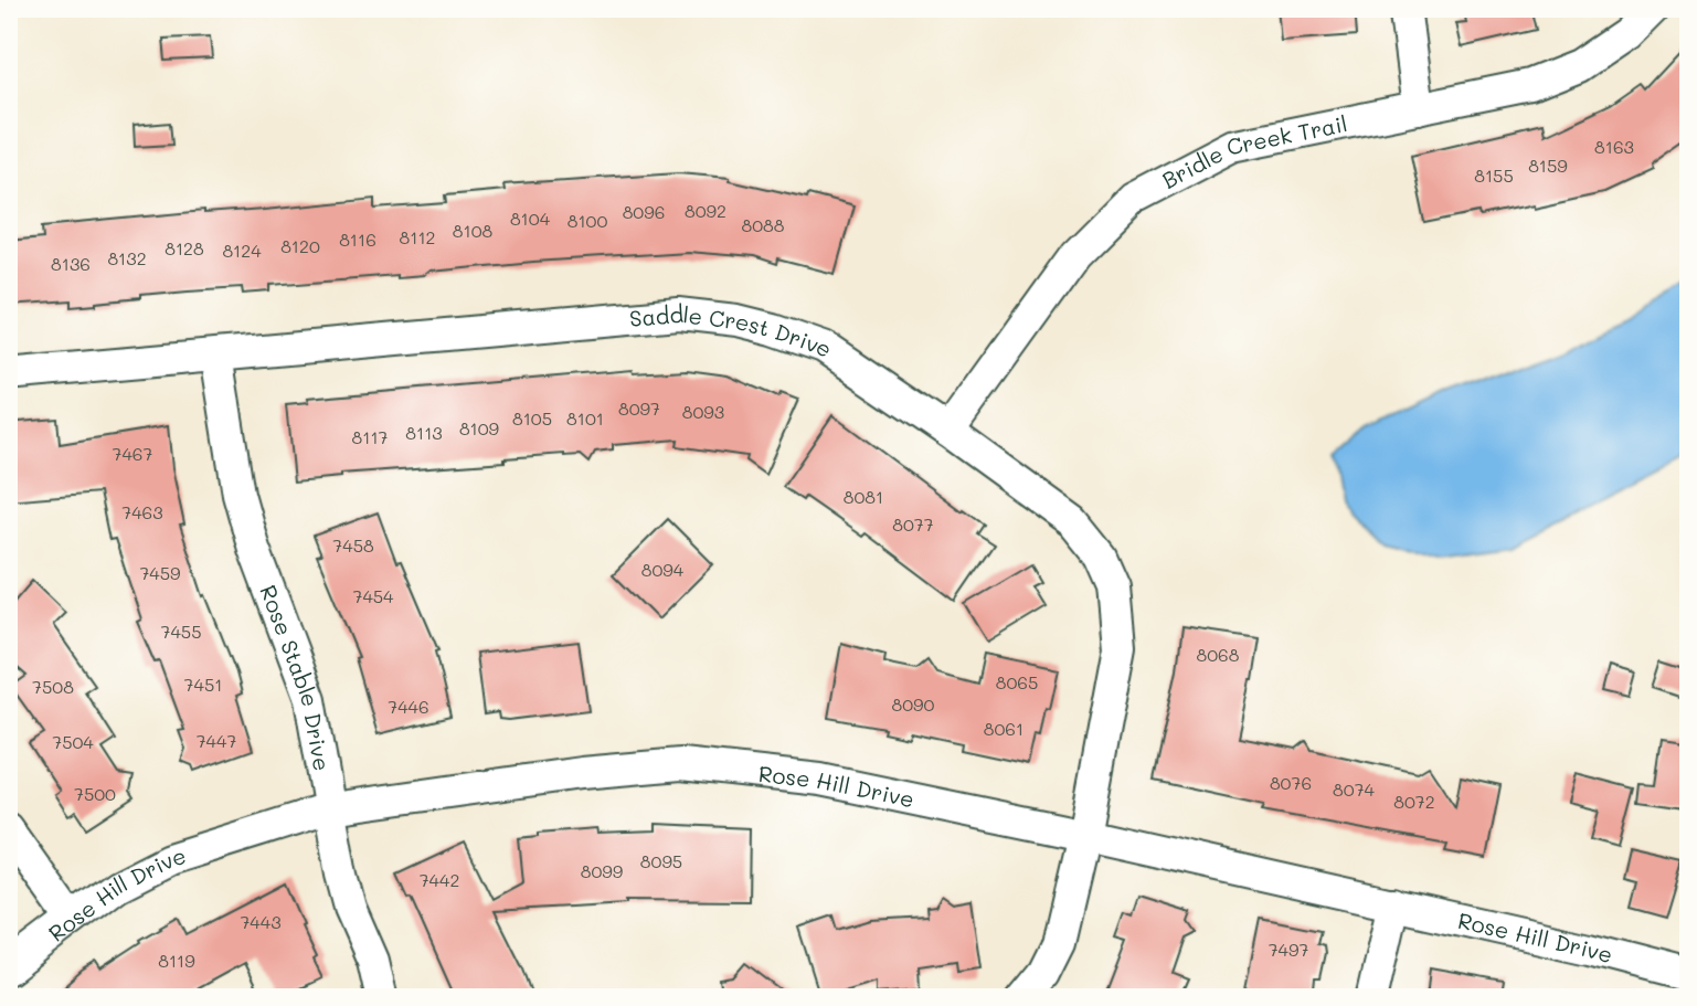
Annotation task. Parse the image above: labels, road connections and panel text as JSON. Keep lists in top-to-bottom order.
{
  "streets": {
    "street": [
      "Bridle Creek Trail",
      "Saddle Crest Drive",
      "Rose Stable Drive",
      "Rose Hill Drive"
    ]
  },
  "crossings": [
    ["Bridle Creek Trail", "Saddle Crest Drive"],
    ["Saddle Crest Drive", "Rose Stable Drive"],
    ["Saddle Crest Drive", "Rose Hill Drive"],
    ["Rose Stable Drive", "Rose Hill Drive"]
  ],
  "house_numbers": [
    "8163",
    "8159",
    "8155",
    "8092",
    "8096",
    "8104",
    "8100",
    "8088",
    "8108",
    "8112",
    "8116",
    "8120",
    "8128",
    "8124",
    "8132",
    "8136",
    "8097",
    "8093",
    "8105",
    "8101",
    "8109",
    "8113",
    "8117",
    "7467",
    "8081",
    "7463",
    "8077",
    "7458",
    "8094",
    "7459",
    "7454",
    "7455",
    "8068",
    "8065",
    "7451",
    "7508",
    "8090",
    "7446",
    "8061",
    "7447",
    "7504",
    "8076",
    "8074",
    "7500",
    "8072",
    "8095",
    "8099",
    "7442",
    "7443",
    "7497",
    "8119"
  ]
}
